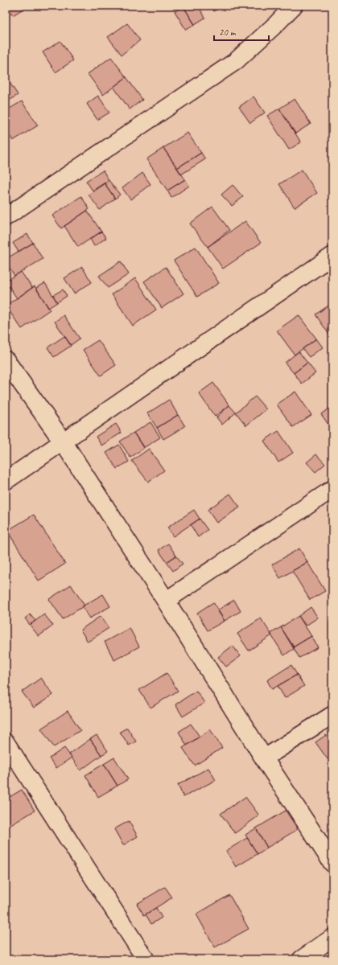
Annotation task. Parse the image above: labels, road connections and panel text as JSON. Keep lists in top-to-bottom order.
{
  "scale_bar": "20 m"
}
